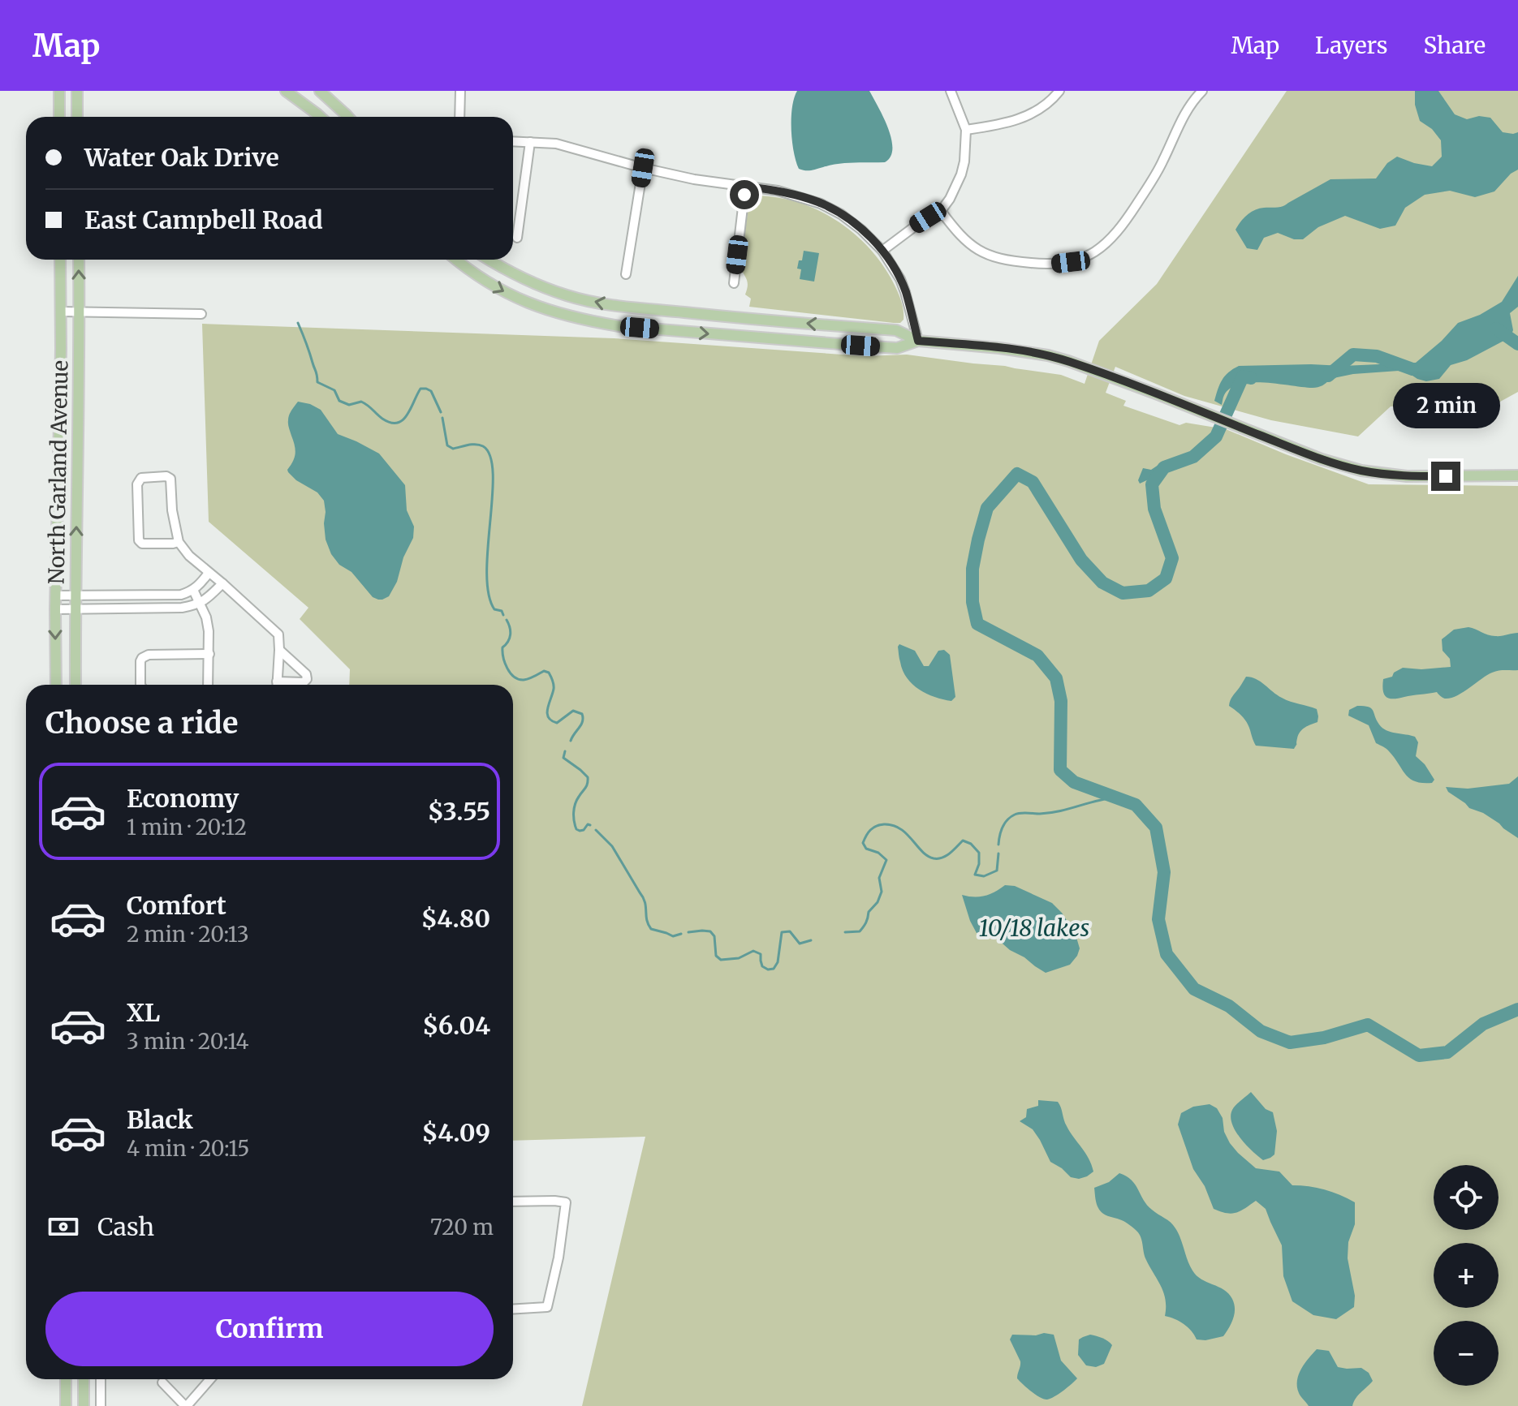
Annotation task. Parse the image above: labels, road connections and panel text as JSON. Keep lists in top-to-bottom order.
{
  "streets": {
    "main road": ["North Garland Avenue"]
  },
  "water": ["10/18 lakes"],
  "page": {
    "header": "Map",
    "nav": ["Map", "Layers", "Share"],
    "banner": ["Water Oak Drive", "East Campbell Road"],
    "bubble": "2 min",
    "heading": "Choose a ride",
    "list": [
      {
        "name": "Economy",
        "note": "1 min · 20:12",
        "value": "$3.55"
      },
      {
        "name": "Comfort",
        "note": "2 min · 20:13",
        "value": "$4.80"
      },
      {
        "name": "XL",
        "note": "3 min · 20:14",
        "value": "$6.04"
      },
      {
        "name": "Black",
        "note": "4 min · 20:15",
        "value": "$4.09"
      }
    ],
    "map_buttons": ["+", "−"],
    "pay": ["Cash", "720 m"],
    "buttons": "Confirm"
  }
}
